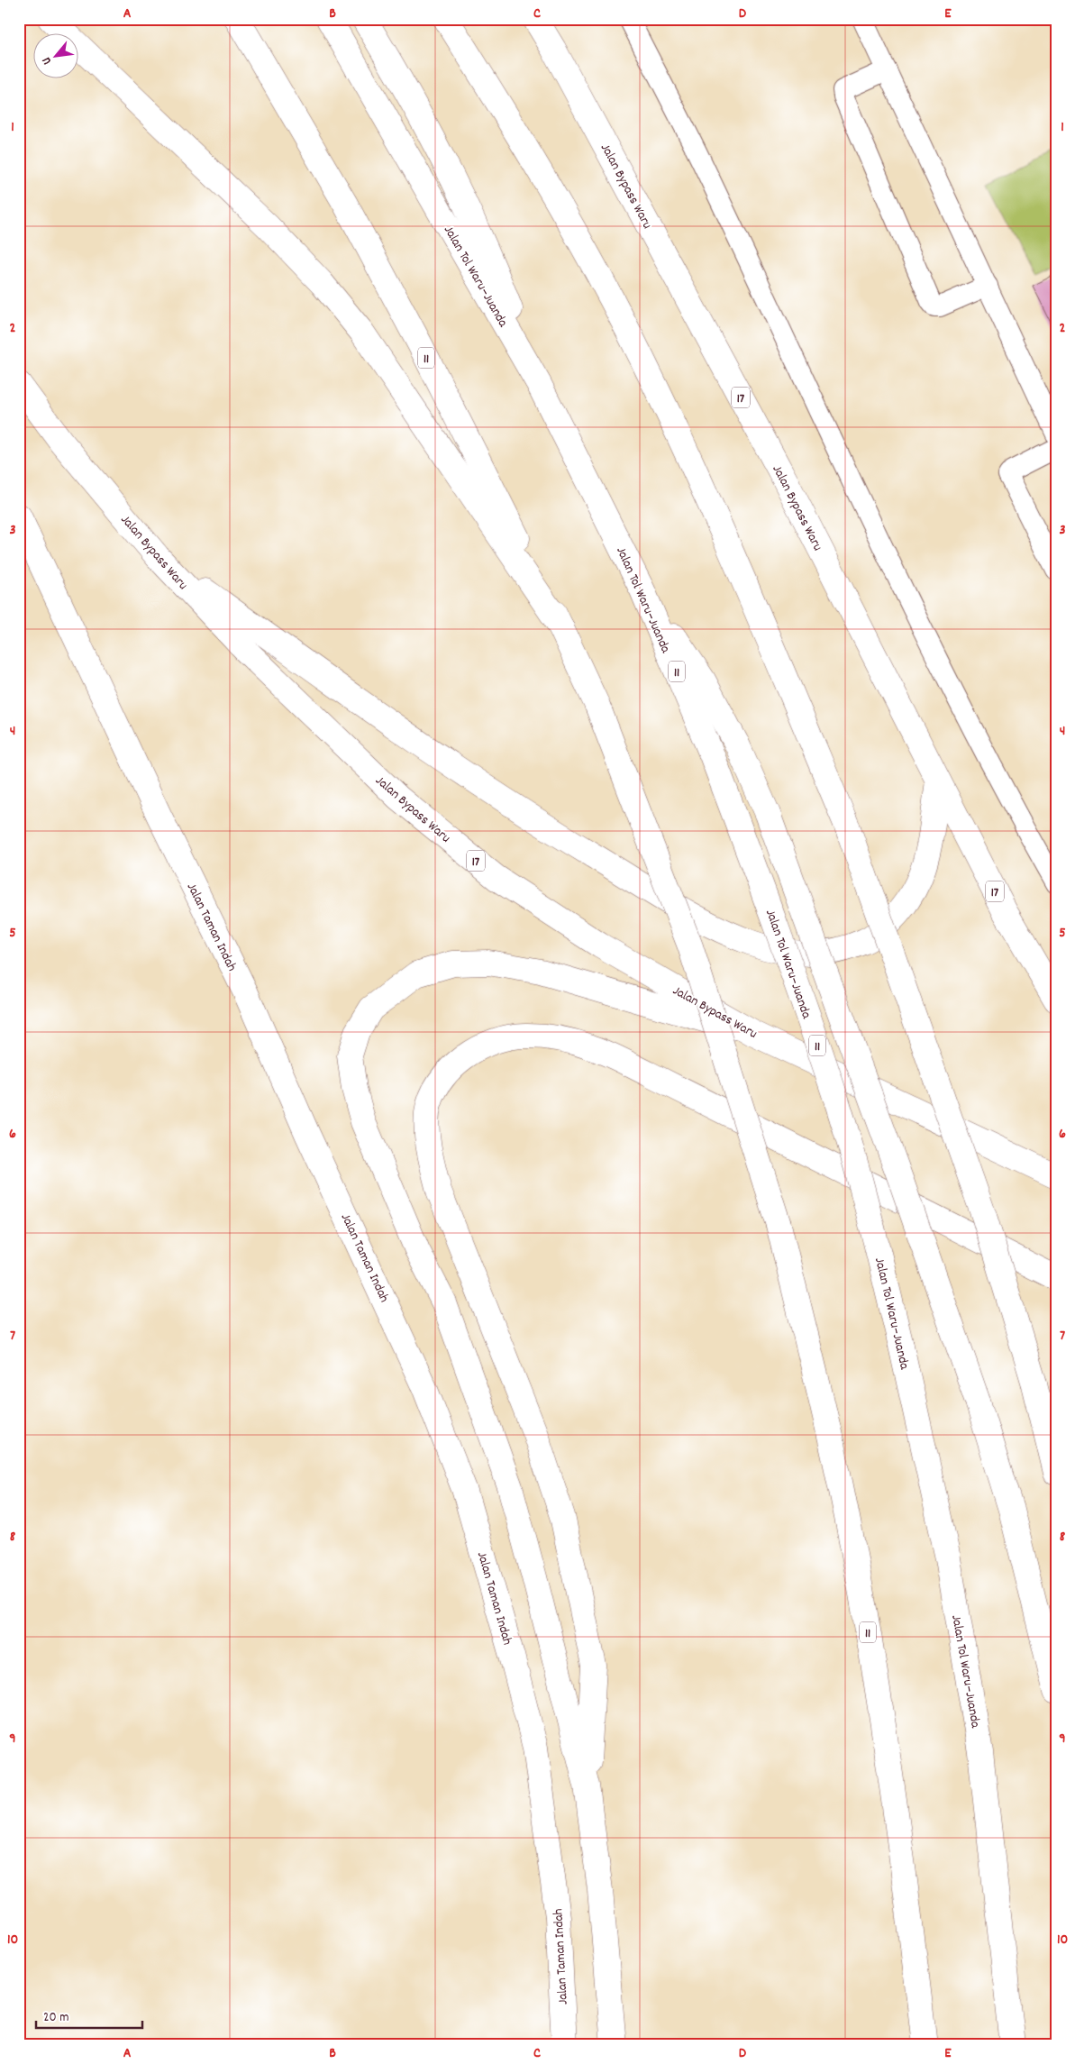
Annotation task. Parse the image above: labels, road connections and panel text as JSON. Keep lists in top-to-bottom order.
{
  "streets": {
    "main road": [
      "Jalan Bypass Waru",
      "Jalan Tol Waru–Juanda",
      "11",
      "17",
      "Jalan Taman Indah"
    ]
  },
  "scale_bar": "20 m",
  "north": "bottom left",
  "grid": {
    "columns": [
      "A",
      "B",
      "C",
      "D",
      "E"
    ],
    "rows": [
      "1",
      "2",
      "3",
      "4",
      "5",
      "6",
      "7",
      "8",
      "9",
      "10"
    ]
  }
}
